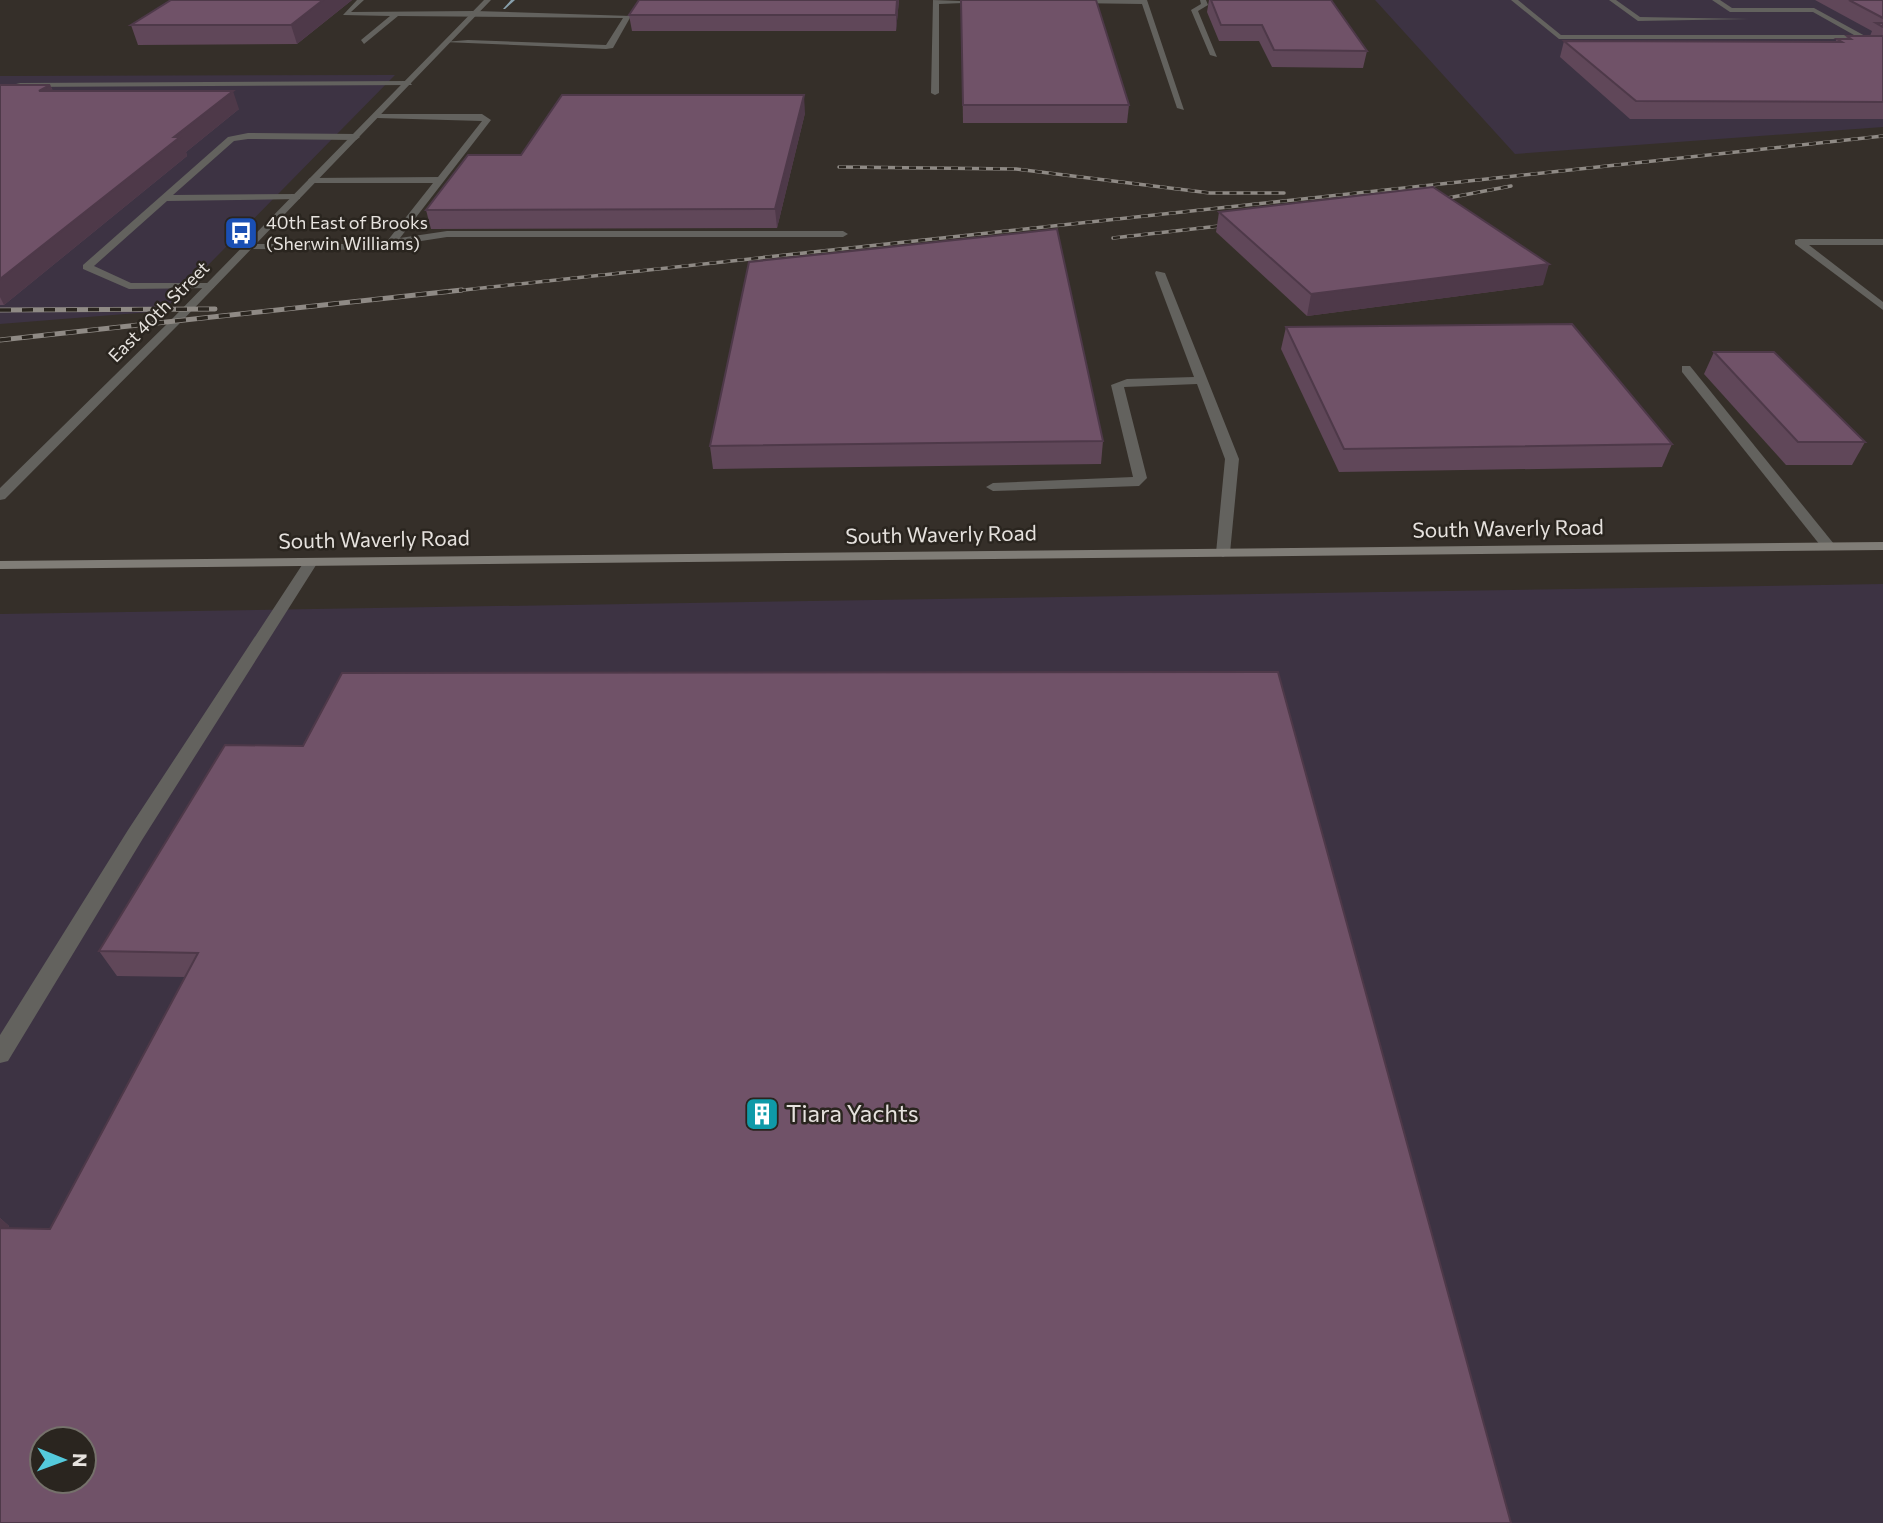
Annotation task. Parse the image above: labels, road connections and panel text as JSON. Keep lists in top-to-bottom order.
{
  "streets": {
    "main road": ["South Waverly Road"],
    "street": ["East 40th Street"]
  },
  "places": {
    "bus stop": ["40th East of Brooks (Sherwin Williams)"],
    "building": ["Tiara Yachts"]
  },
  "north": "right"
}
